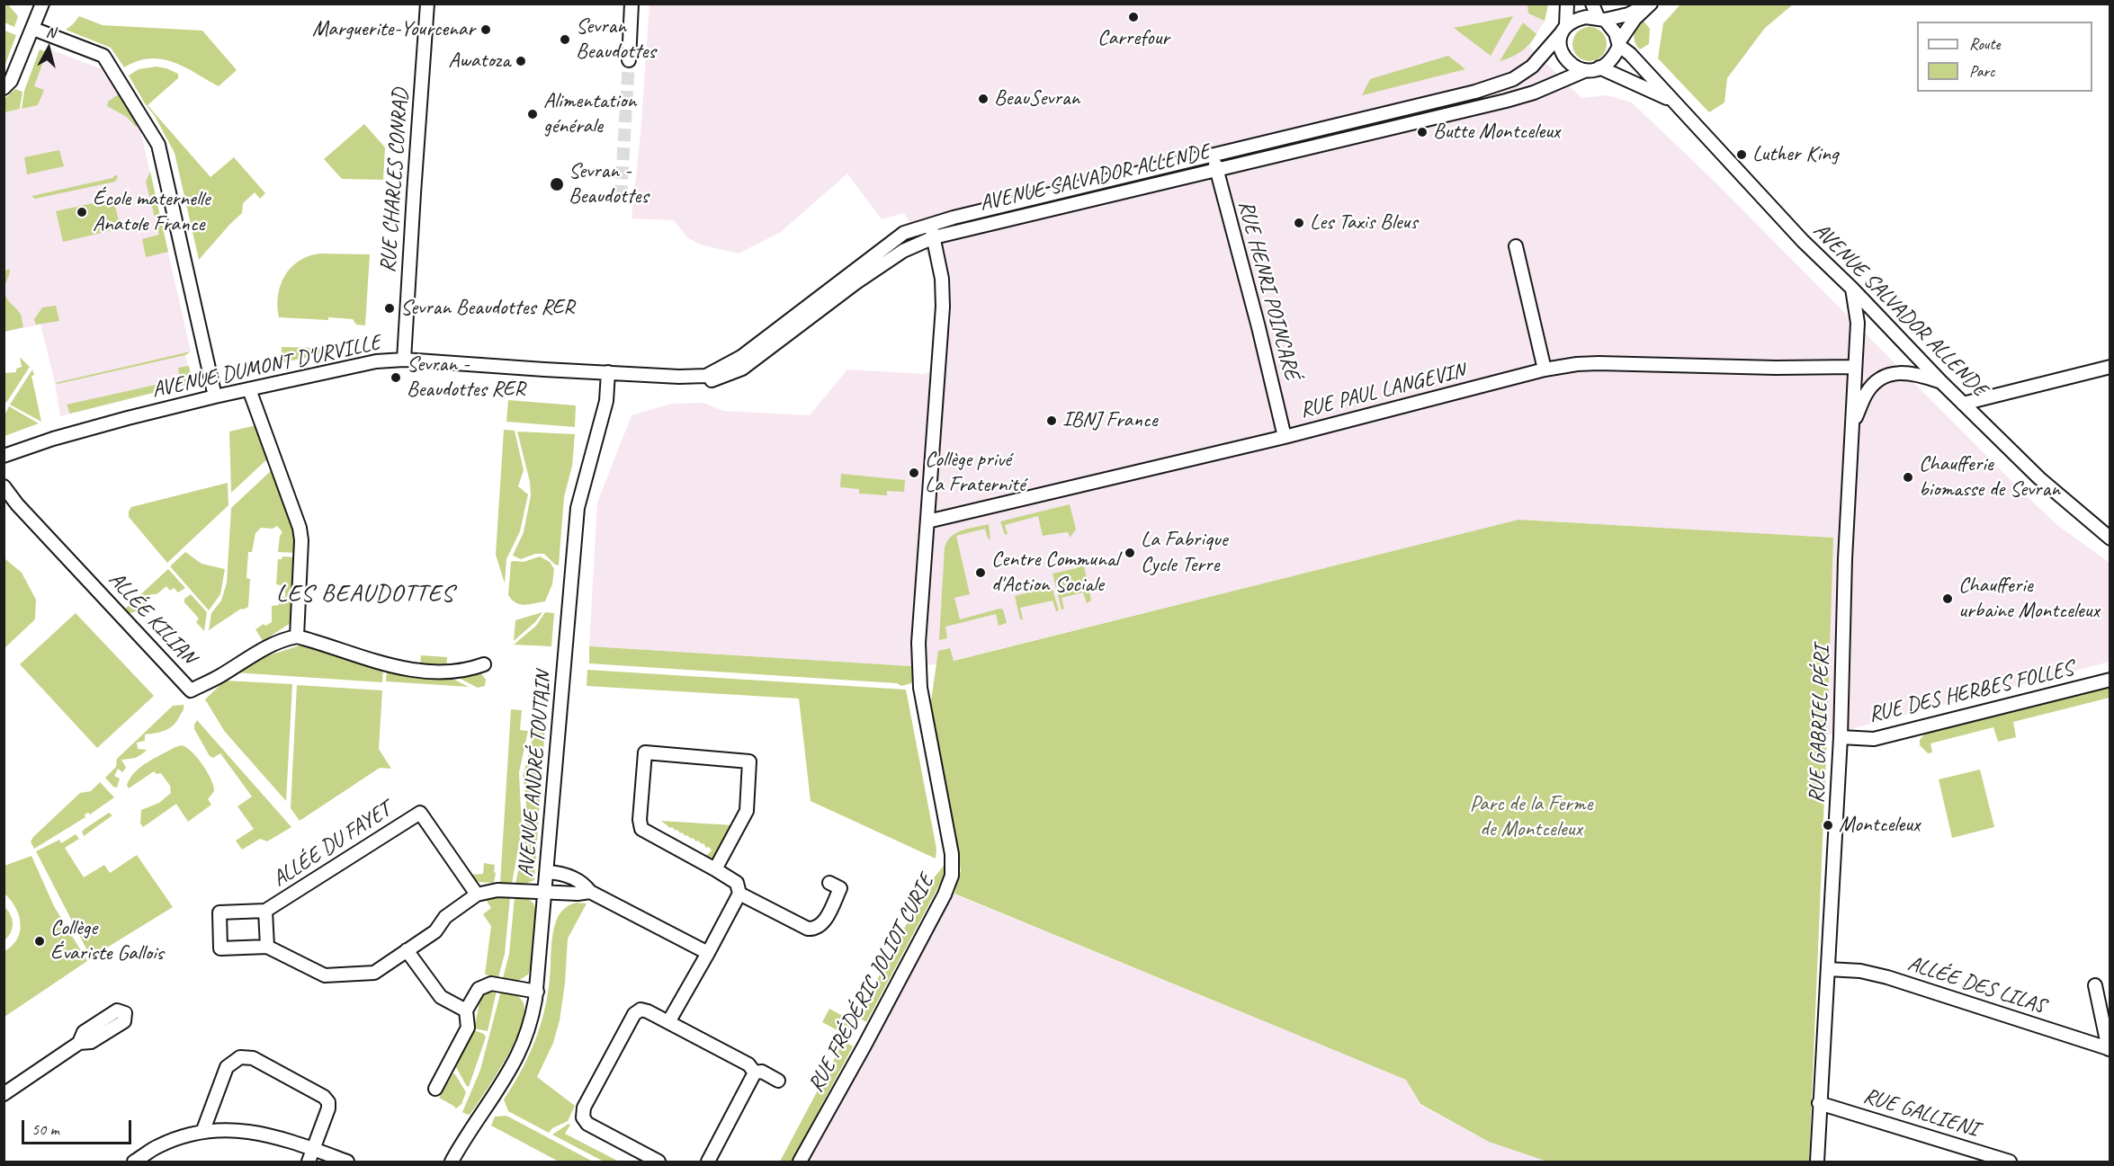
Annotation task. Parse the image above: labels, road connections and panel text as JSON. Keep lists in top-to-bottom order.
{
  "streets": {
    "street": [
      "AVENUE SALVADOR ALLENDE",
      "RUE CHARLES CONRAD",
      "RUE HENRI POINCARÉ",
      "AVENUE DUMONT D'URVILLE",
      "RUE PAUL LANGEVIN",
      "ALLÉE KILIAN",
      "RUE DES HERBES FOLLES",
      "RUE GABRIEL PÉRI",
      "AVENUE ANDRÉ TOUTAIN",
      "ALLÉE DU FAYET",
      "RUE FRÉDÉRIC JOLIOT CURIE",
      "ALLÉE DES LILAS",
      "RUE GALLIENI"
    ]
  },
  "crossings": [
    ["AVENUE SALVADOR ALLENDE", "RUE HENRI POINCARÉ"],
    ["AVENUE SALVADOR ALLENDE", "AVENUE DUMONT D'URVILLE"],
    ["AVENUE SALVADOR ALLENDE", "RUE GABRIEL PÉRI"],
    ["AVENUE SALVADOR ALLENDE", "AVENUE ANDRÉ TOUTAIN"],
    ["AVENUE SALVADOR ALLENDE", "RUE FRÉDÉRIC JOLIOT CURIE"],
    ["RUE CHARLES CONRAD", "AVENUE DUMONT D'URVILLE"],
    ["RUE HENRI POINCARÉ", "RUE PAUL LANGEVIN"],
    ["AVENUE DUMONT D'URVILLE", "AVENUE ANDRÉ TOUTAIN"],
    ["RUE PAUL LANGEVIN", "RUE GABRIEL PÉRI"],
    ["RUE PAUL LANGEVIN", "RUE FRÉDÉRIC JOLIOT CURIE"],
    ["RUE DES HERBES FOLLES", "RUE GABRIEL PÉRI"],
    ["RUE GABRIEL PÉRI", "ALLÉE DES LILAS"],
    ["RUE GABRIEL PÉRI", "RUE GALLIENI"],
    ["AVENUE ANDRÉ TOUTAIN", "ALLÉE DU FAYET"]
  ],
  "districts": ["LES BEAUDOTTES"],
  "parks": ["Parc de la Ferme de Montceleux"],
  "places": [
    "Carrefour",
    "Marguerite-Yourcenar",
    "Sevran Beaudottes",
    "Awatoza",
    "BeauSevran",
    "Alimentation générale",
    "Butte Montceleux",
    "Luther King",
    "Sevran - Beaudottes",
    "École maternelle Anatole France",
    "Les Taxis Bleus",
    "Sevran Beaudottes RER",
    "Sevran - Beaudottes RER",
    "IBNJ France",
    "Collège privé La Fraternité",
    "Chaufferie biomasse de Sevran",
    "La Fabrique Cycle Terre",
    "Centre Communal d'Action Sociale",
    "Chaufferie urbaine Montceleux",
    "Montceleux",
    "Collège Évariste Gallois"
  ],
  "legend": ["Route", "Parc"],
  "scale_bar": "50 m",
  "north": "top"
}
